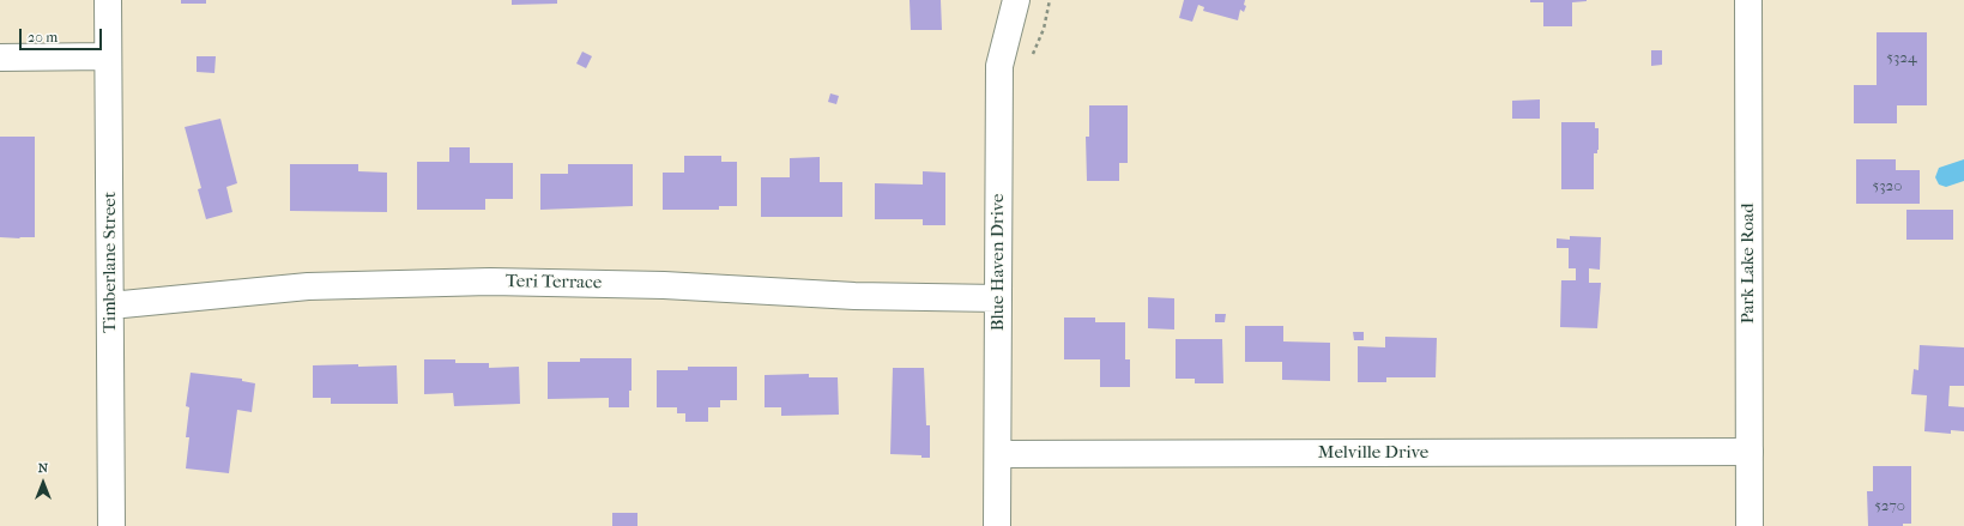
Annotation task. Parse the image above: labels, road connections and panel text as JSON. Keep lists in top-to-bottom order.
{
  "streets": {
    "street": [
      "Timberlane Street",
      "Blue Haven Drive",
      "Park Lake Road",
      "Teri Terrace",
      "Melville Drive"
    ]
  },
  "crossings": [
    ["Timberlane Street", "Teri Terrace"],
    ["Blue Haven Drive", "Teri Terrace"],
    ["Blue Haven Drive", "Melville Drive"],
    ["Park Lake Road", "Melville Drive"]
  ],
  "house_numbers": ["5324", "5320", "5270"],
  "scale_bar": "20 m",
  "north": "top"
}
